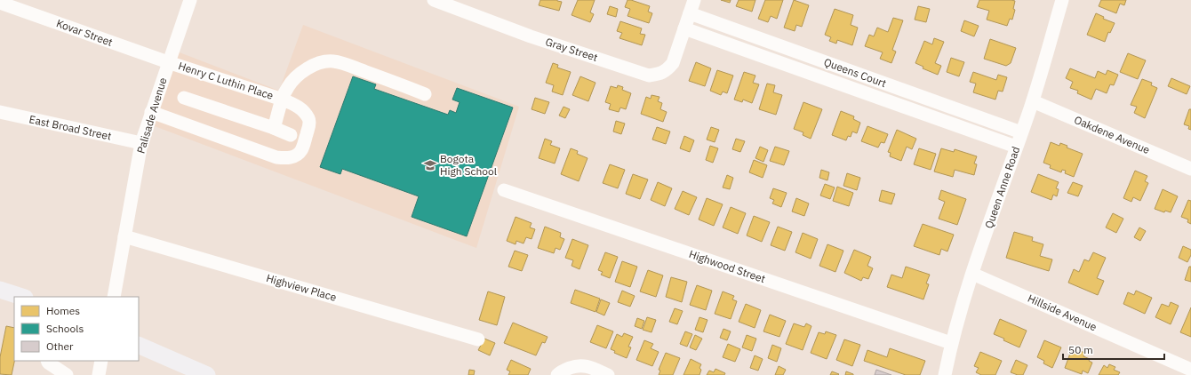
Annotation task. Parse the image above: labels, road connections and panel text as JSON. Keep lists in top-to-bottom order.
{
  "streets": {
    "street": [
      "Kovar Street",
      "Gray Street",
      "Queens Court",
      "Henry C Luthin Place",
      "Palisade Avenue",
      "East Broad Street",
      "Oakdene Avenue",
      "Queen Anne Road",
      "Highwood Street",
      "Highview Place",
      "Hillside Avenue"
    ]
  },
  "crossings": [
    ["Kovar Street", "Henry C Luthin Place"],
    ["Kovar Street", "Palisade Avenue"],
    ["Gray Street", "Queens Court"],
    ["Queens Court", "Queen Anne Road"],
    ["Henry C Luthin Place", "Palisade Avenue"],
    ["Palisade Avenue", "East Broad Street"],
    ["Palisade Avenue", "Highview Place"],
    ["Oakdene Avenue", "Queen Anne Road"],
    ["Queen Anne Road", "Highwood Street"],
    ["Queen Anne Road", "Hillside Avenue"]
  ],
  "places": {
    "school or university": ["Bogota High School"]
  },
  "legend": ["Homes", "Schools", "Other"],
  "scale_bar": "50 m"
}
